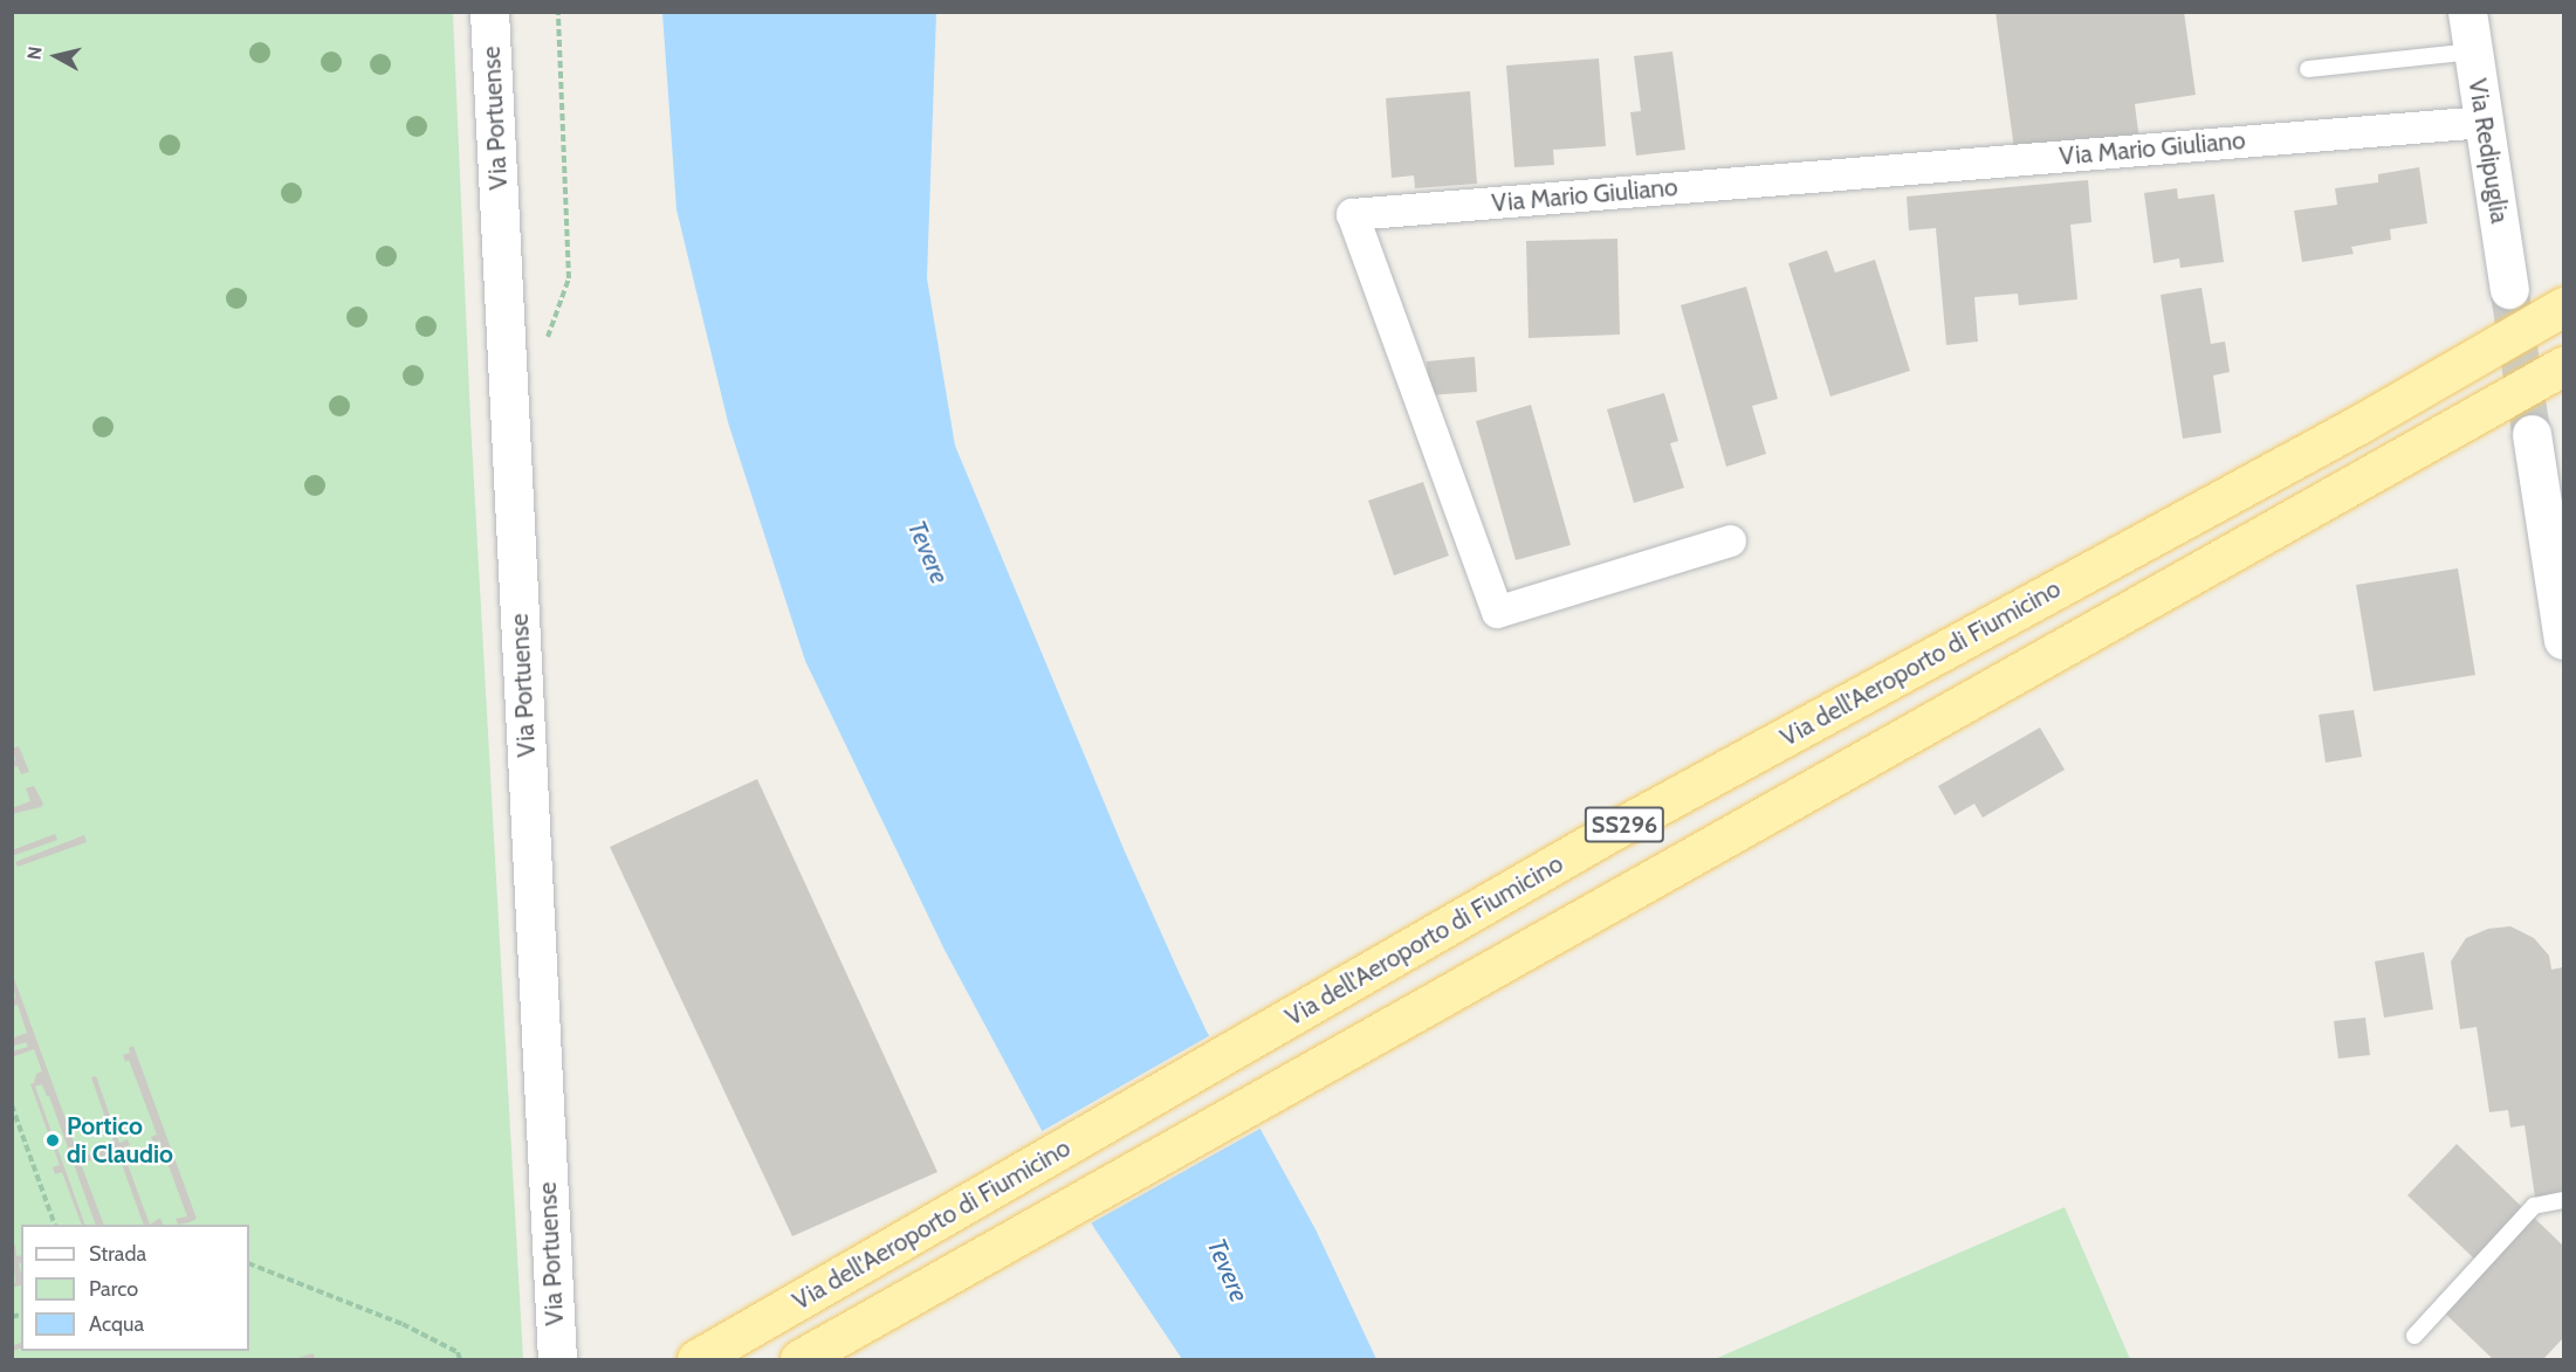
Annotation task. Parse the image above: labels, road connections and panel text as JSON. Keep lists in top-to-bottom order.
{
  "streets": {
    "main road": ["Via dell'Aeroporto di Fiumicino", "SS296"],
    "street": ["Via Portuense", "Via Mario Giuliano", "Via Redipuglia"]
  },
  "crossings": [
    ["Via Mario Giuliano", "Via Redipuglia"]
  ],
  "water": ["Tevere"],
  "places": ["Portico di Claudio"],
  "legend": ["Strada", "Parco", "Acqua"],
  "north": "left"
}
